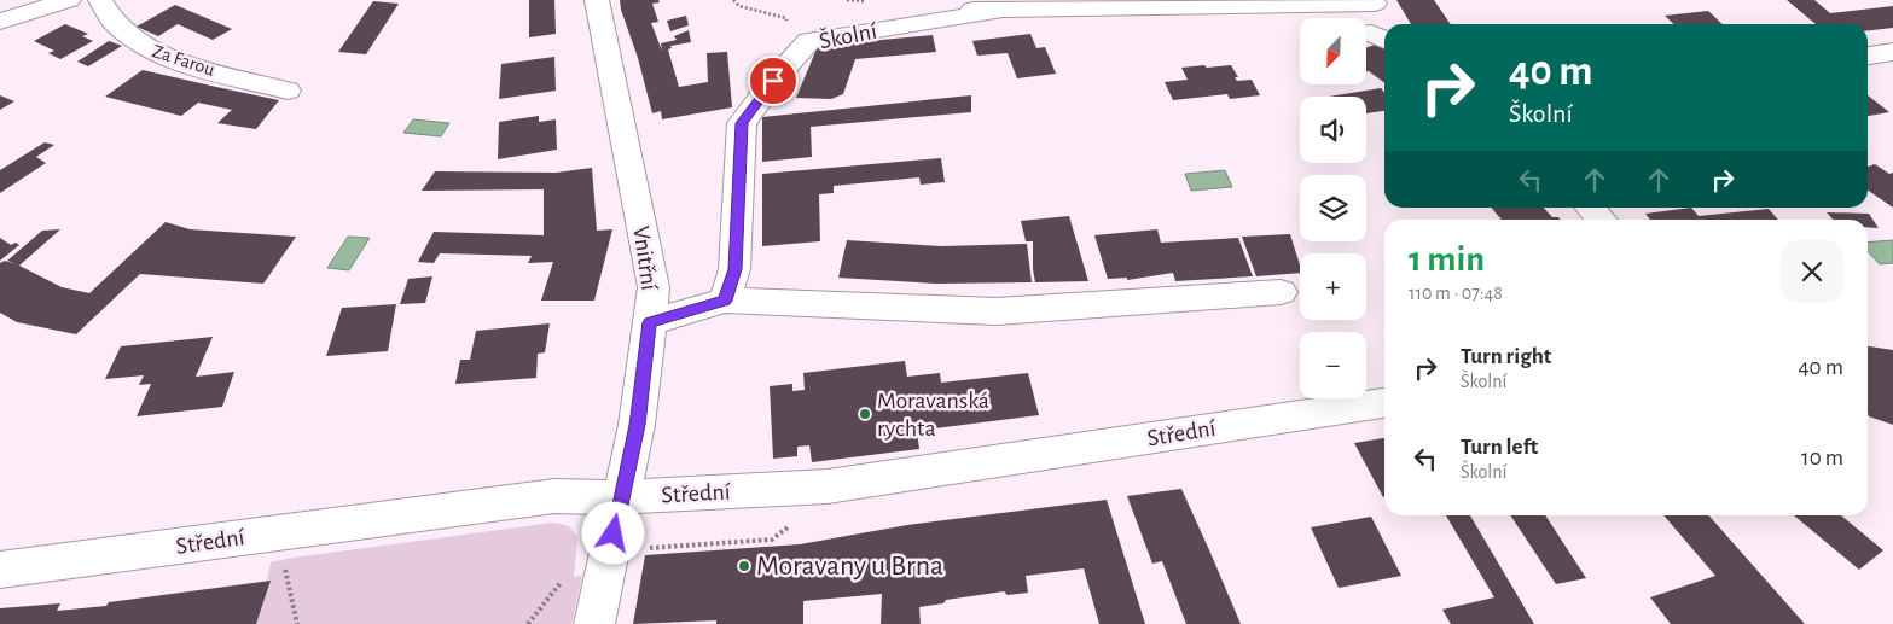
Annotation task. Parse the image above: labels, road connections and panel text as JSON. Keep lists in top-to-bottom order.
{
  "streets": {
    "street": [
      "Školní",
      "Za Farou",
      "Vnitřní",
      "Střední"
    ]
  },
  "crossings": [
    ["Vnitřní", "Střední"]
  ],
  "places": ["Moravanská rychta", "Moravany u Brna"],
  "north": "bottom left",
  "page": {
    "map_buttons": ["+", "−"],
    "turn": ["40 m", "Školní"],
    "heading": ["1 min", "110 m · 07:48"],
    "list": [
      {
        "name": "Turn right",
        "note": "Školní",
        "value": "40 m"
      },
      {
        "name": "Turn left",
        "note": "Školní",
        "value": "10 m"
      }
    ]
  }
}
